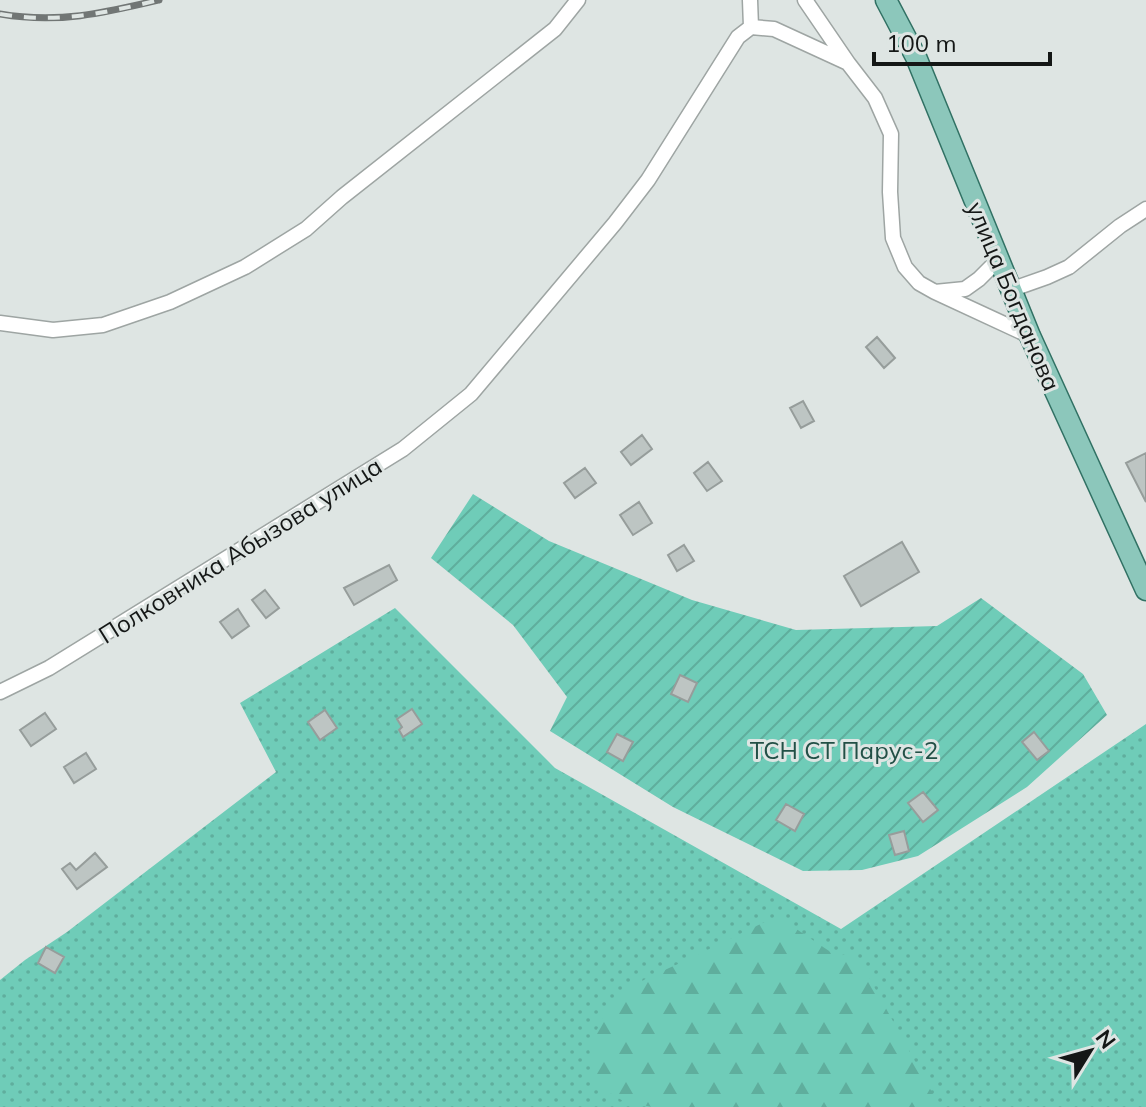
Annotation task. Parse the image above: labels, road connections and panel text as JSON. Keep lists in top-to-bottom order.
{
  "streets": {
    "main road": ["улица Богданова"],
    "street": ["Полковника Абызова улица"]
  },
  "parks": ["ТСН СТ Парус-2"],
  "scale_bar": "100 m",
  "north": "top right"
}
